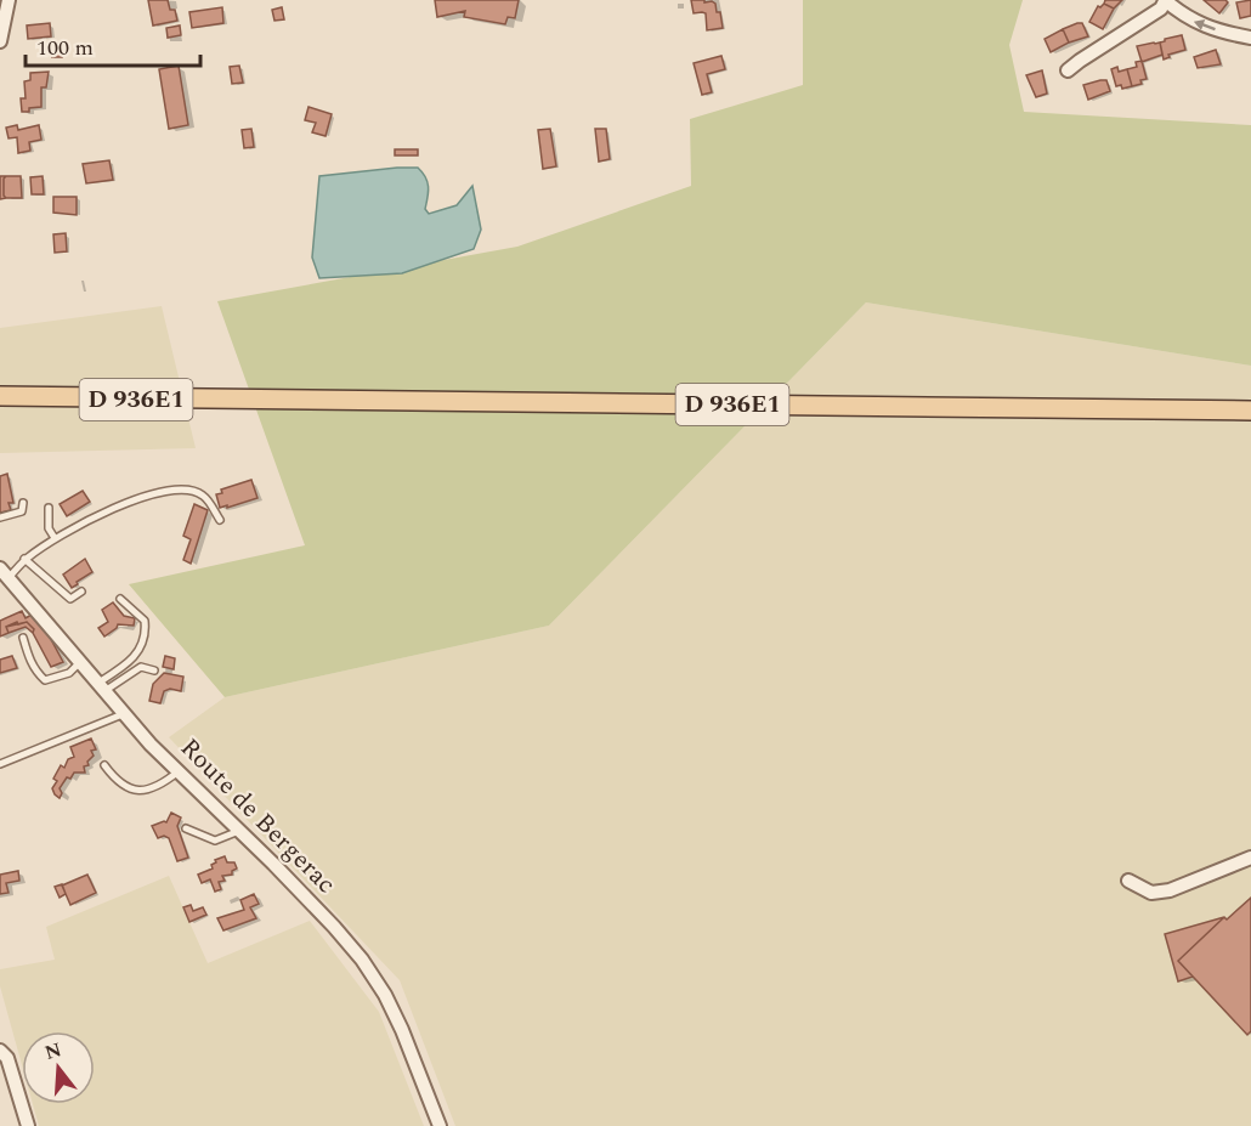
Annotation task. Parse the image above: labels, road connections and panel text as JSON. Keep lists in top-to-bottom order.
{
  "streets": {
    "main road": ["D 936E1"],
    "street": ["Route de Bergerac"]
  },
  "scale_bar": "100 m",
  "north": "top"
}
